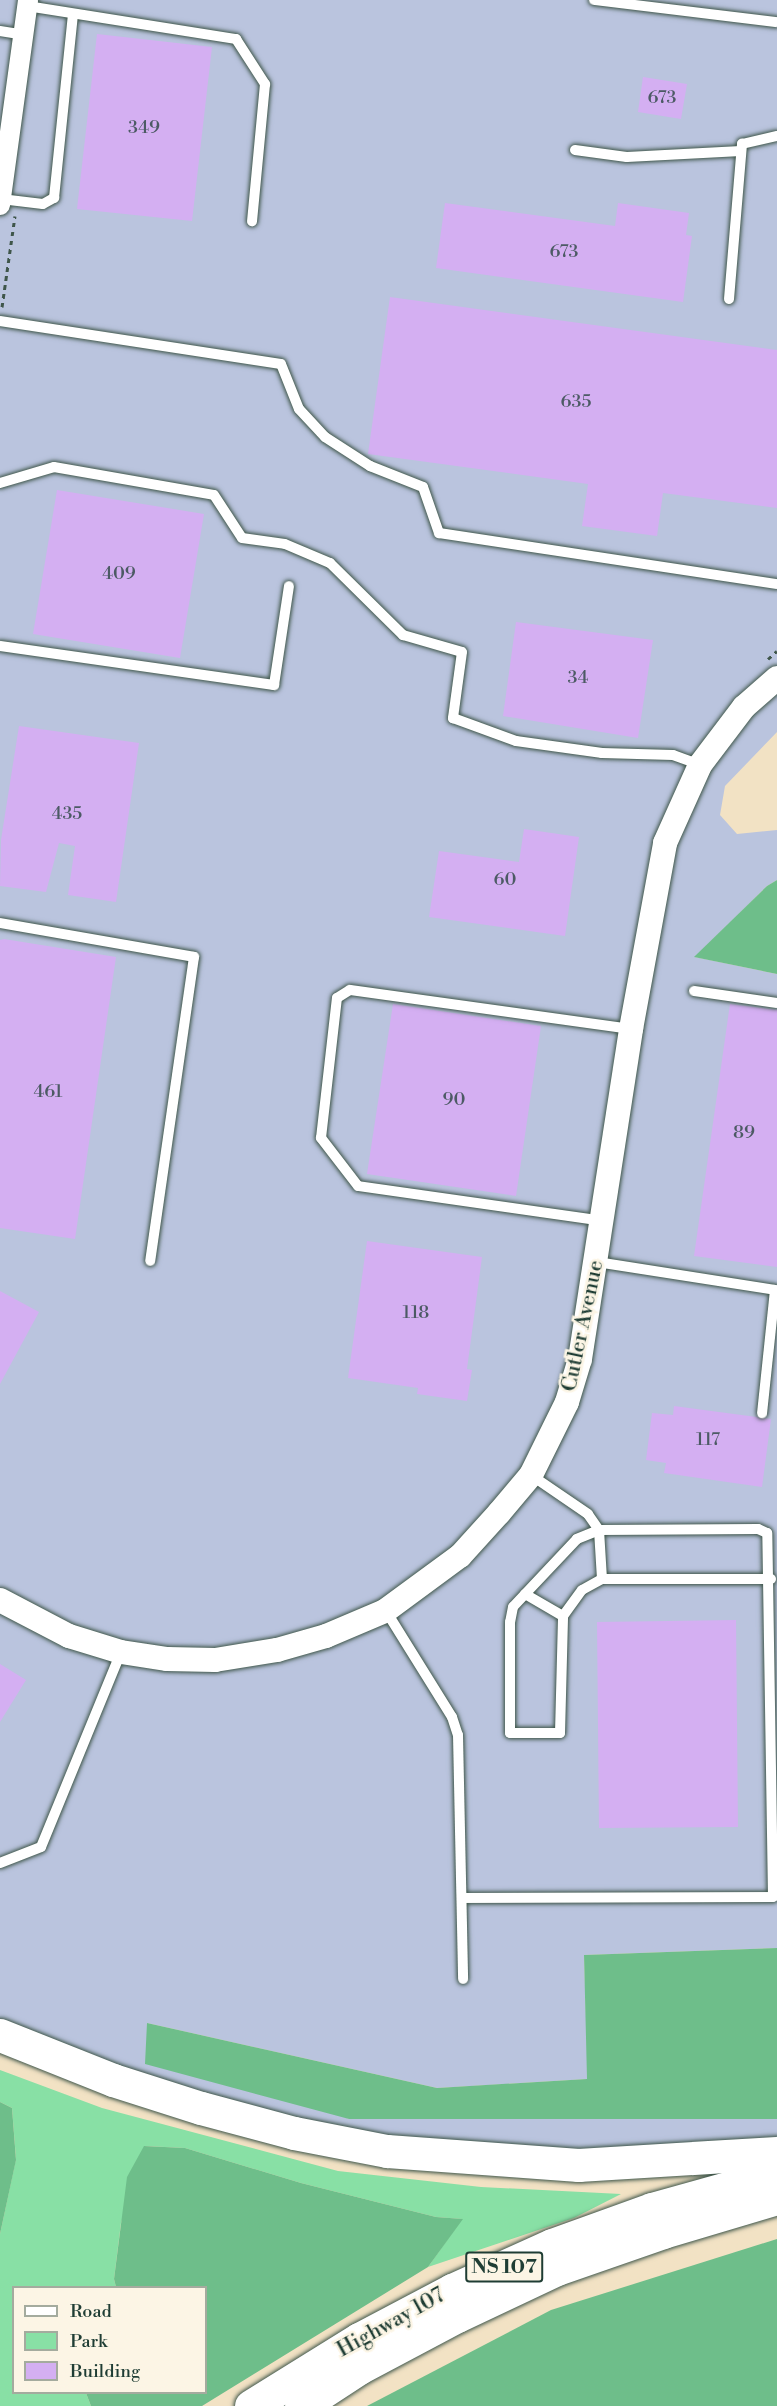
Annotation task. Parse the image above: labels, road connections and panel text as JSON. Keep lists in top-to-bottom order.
{
  "streets": {
    "highway": ["NS 107", "Highway 107"],
    "street": ["Cutler Avenue"]
  },
  "house_numbers": [
    "673",
    "349",
    "673",
    "635",
    "409",
    "34",
    "435",
    "60",
    "461",
    "90",
    "89",
    "118",
    "117"
  ],
  "legend": ["Road", "Park", "Building"]
}
